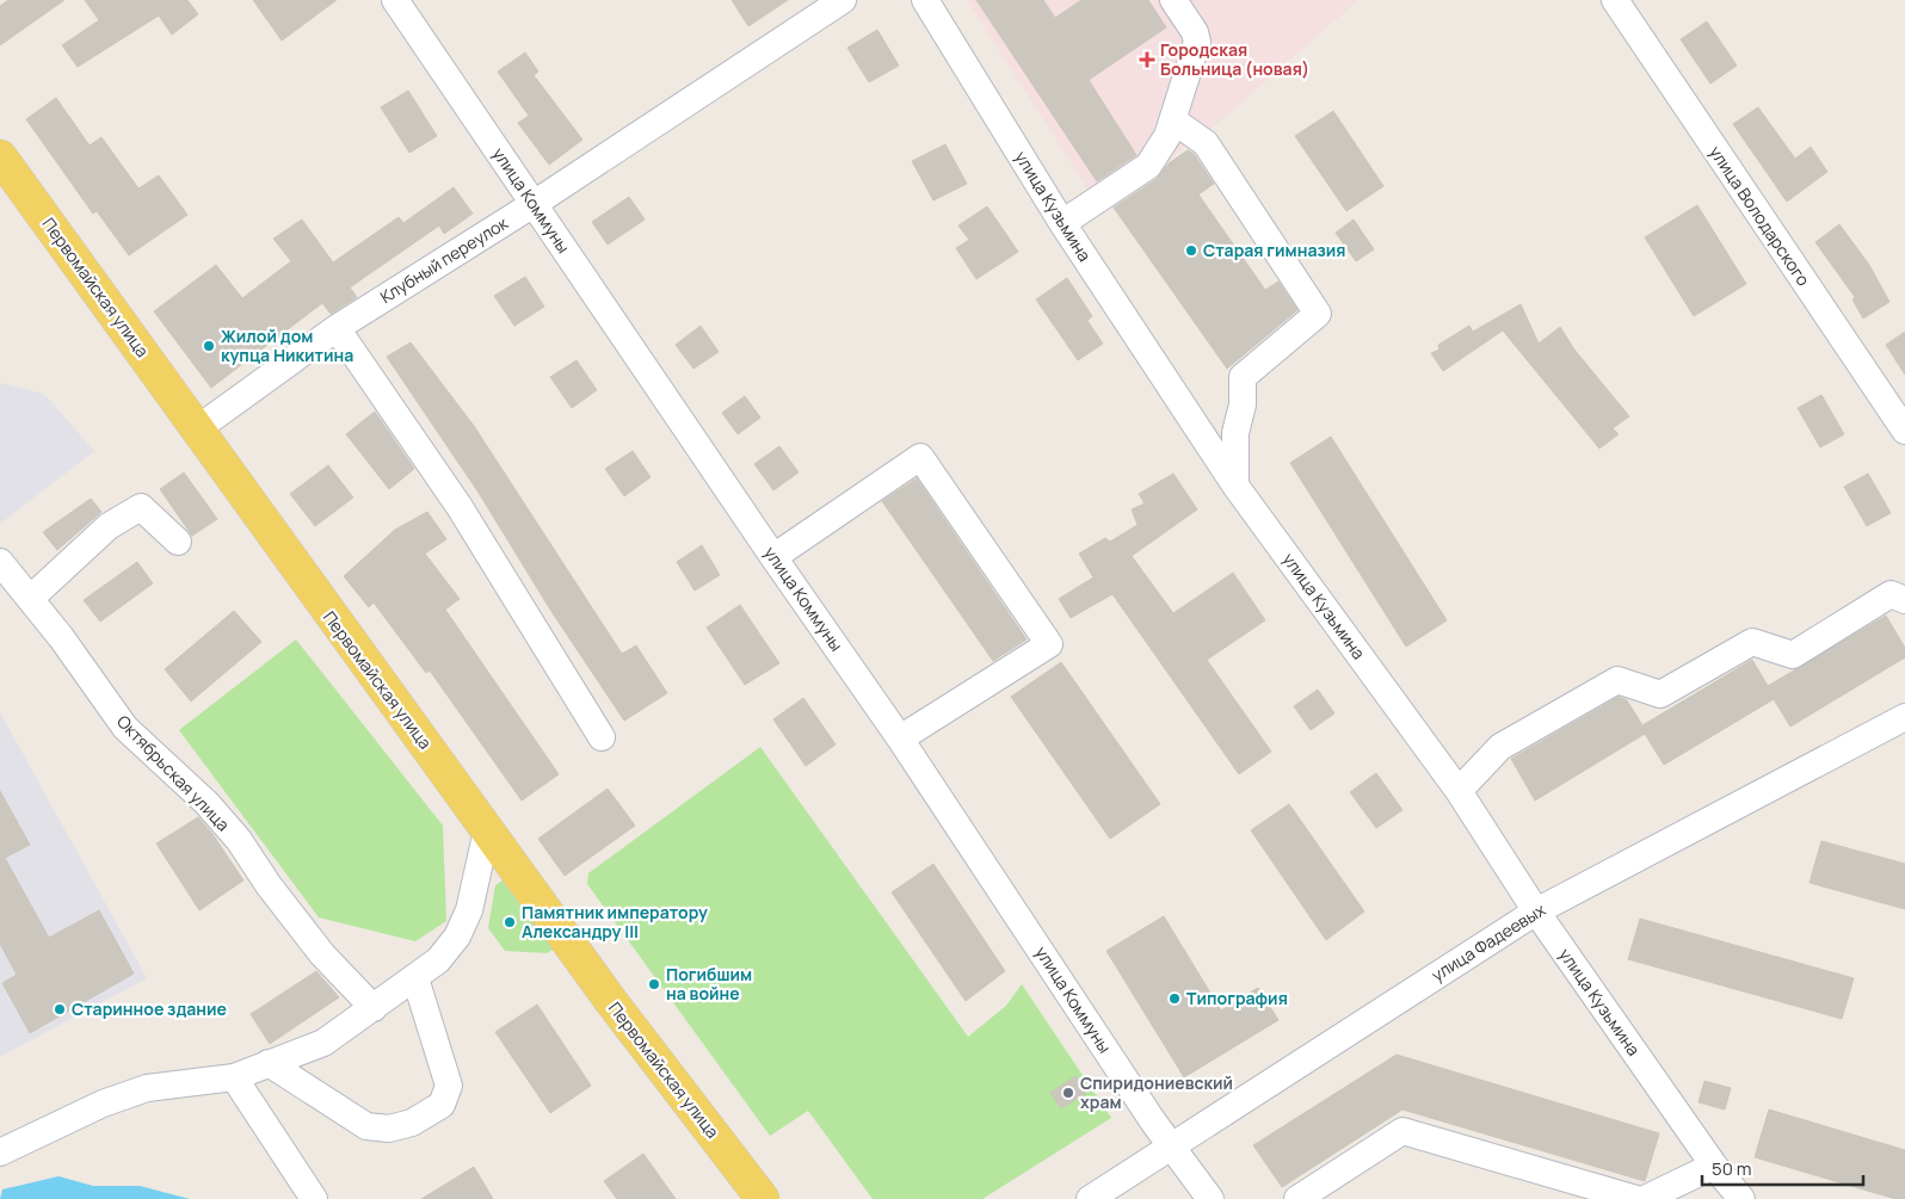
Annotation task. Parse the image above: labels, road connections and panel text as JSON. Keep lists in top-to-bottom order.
{
  "streets": {
    "main road": ["Первомайская улица"],
    "street": [
      "улица Коммуны",
      "улица Кузьмина",
      "улица Володарского",
      "Клубный переулок",
      "Октябрьская улица",
      "улица Фадеевых"
    ]
  },
  "crossings": [
    ["улица Коммуны", "Клубный переулок"],
    ["улица Коммуны", "улица Фадеевых"],
    ["улица Кузьмина", "улица Фадеевых"],
    ["Клубный переулок", "Первомайская улица"]
  ],
  "places": {
    "health": ["Городская Больница (новая)"],
    "other": [
      "Старая гимназия",
      "Жилой дом купца Никитина",
      "Памятник императору Александру III",
      "Погибшим на войне",
      "Типография",
      "Старинное здание",
      "Спиридониевский храм"
    ]
  },
  "scale_bar": "50 m"
}
